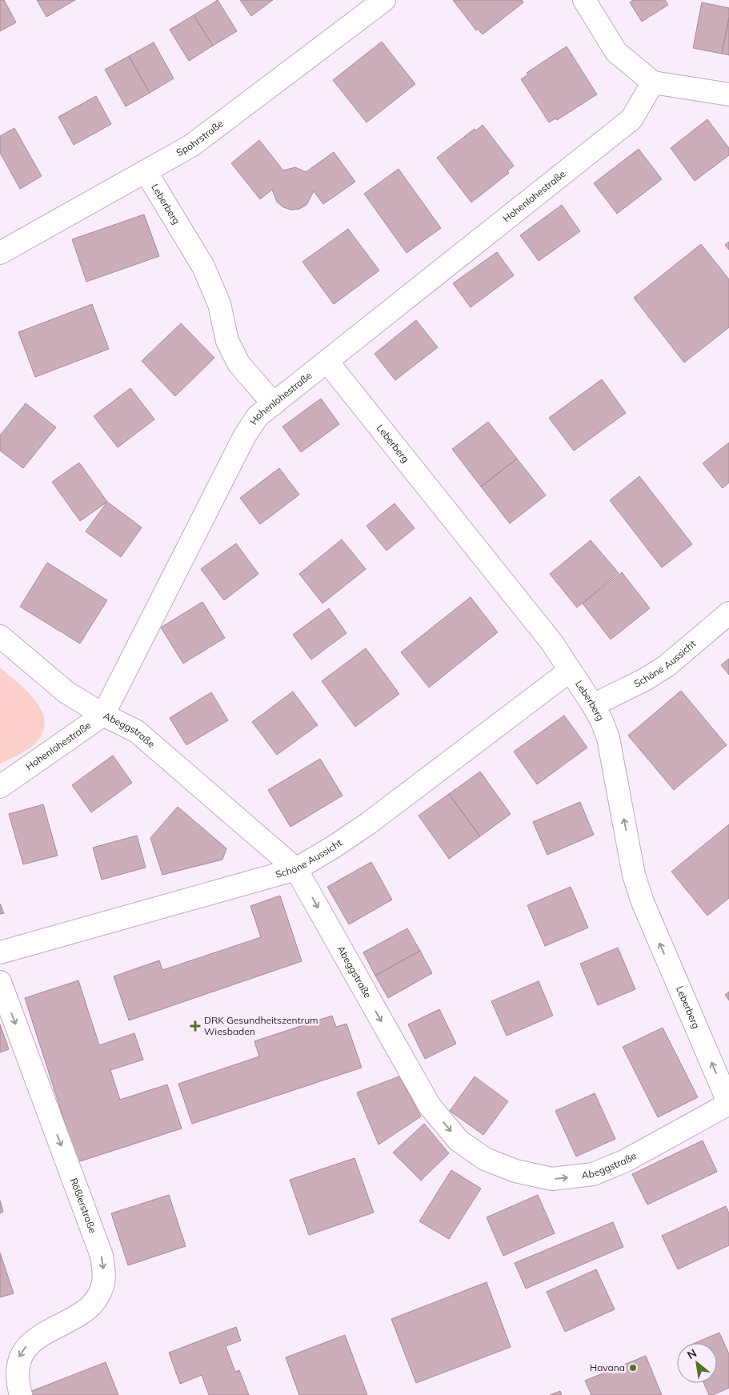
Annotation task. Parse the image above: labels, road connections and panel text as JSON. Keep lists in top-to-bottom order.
{
  "streets": {
    "street": [
      "Spohrstraße",
      "Hohenlohestraße",
      "Leberberg",
      "Schöne Aussicht",
      "Abeggstraße",
      "Rößlerstraße"
    ]
  },
  "crossings": [
    ["Spohrstraße", "Leberberg"],
    ["Hohenlohestraße", "Leberberg"],
    ["Hohenlohestraße", "Abeggstraße"],
    ["Leberberg", "Schöne Aussicht"],
    ["Leberberg", "Abeggstraße"],
    ["Schöne Aussicht", "Abeggstraße"]
  ],
  "one_way": ["Leberberg", "Abeggstraße", "Rößlerstraße"],
  "places": {
    "health": ["DRK Gesundheitszentrum Wiesbaden"],
    "other": ["Havana"]
  },
  "north": "top left"
}
